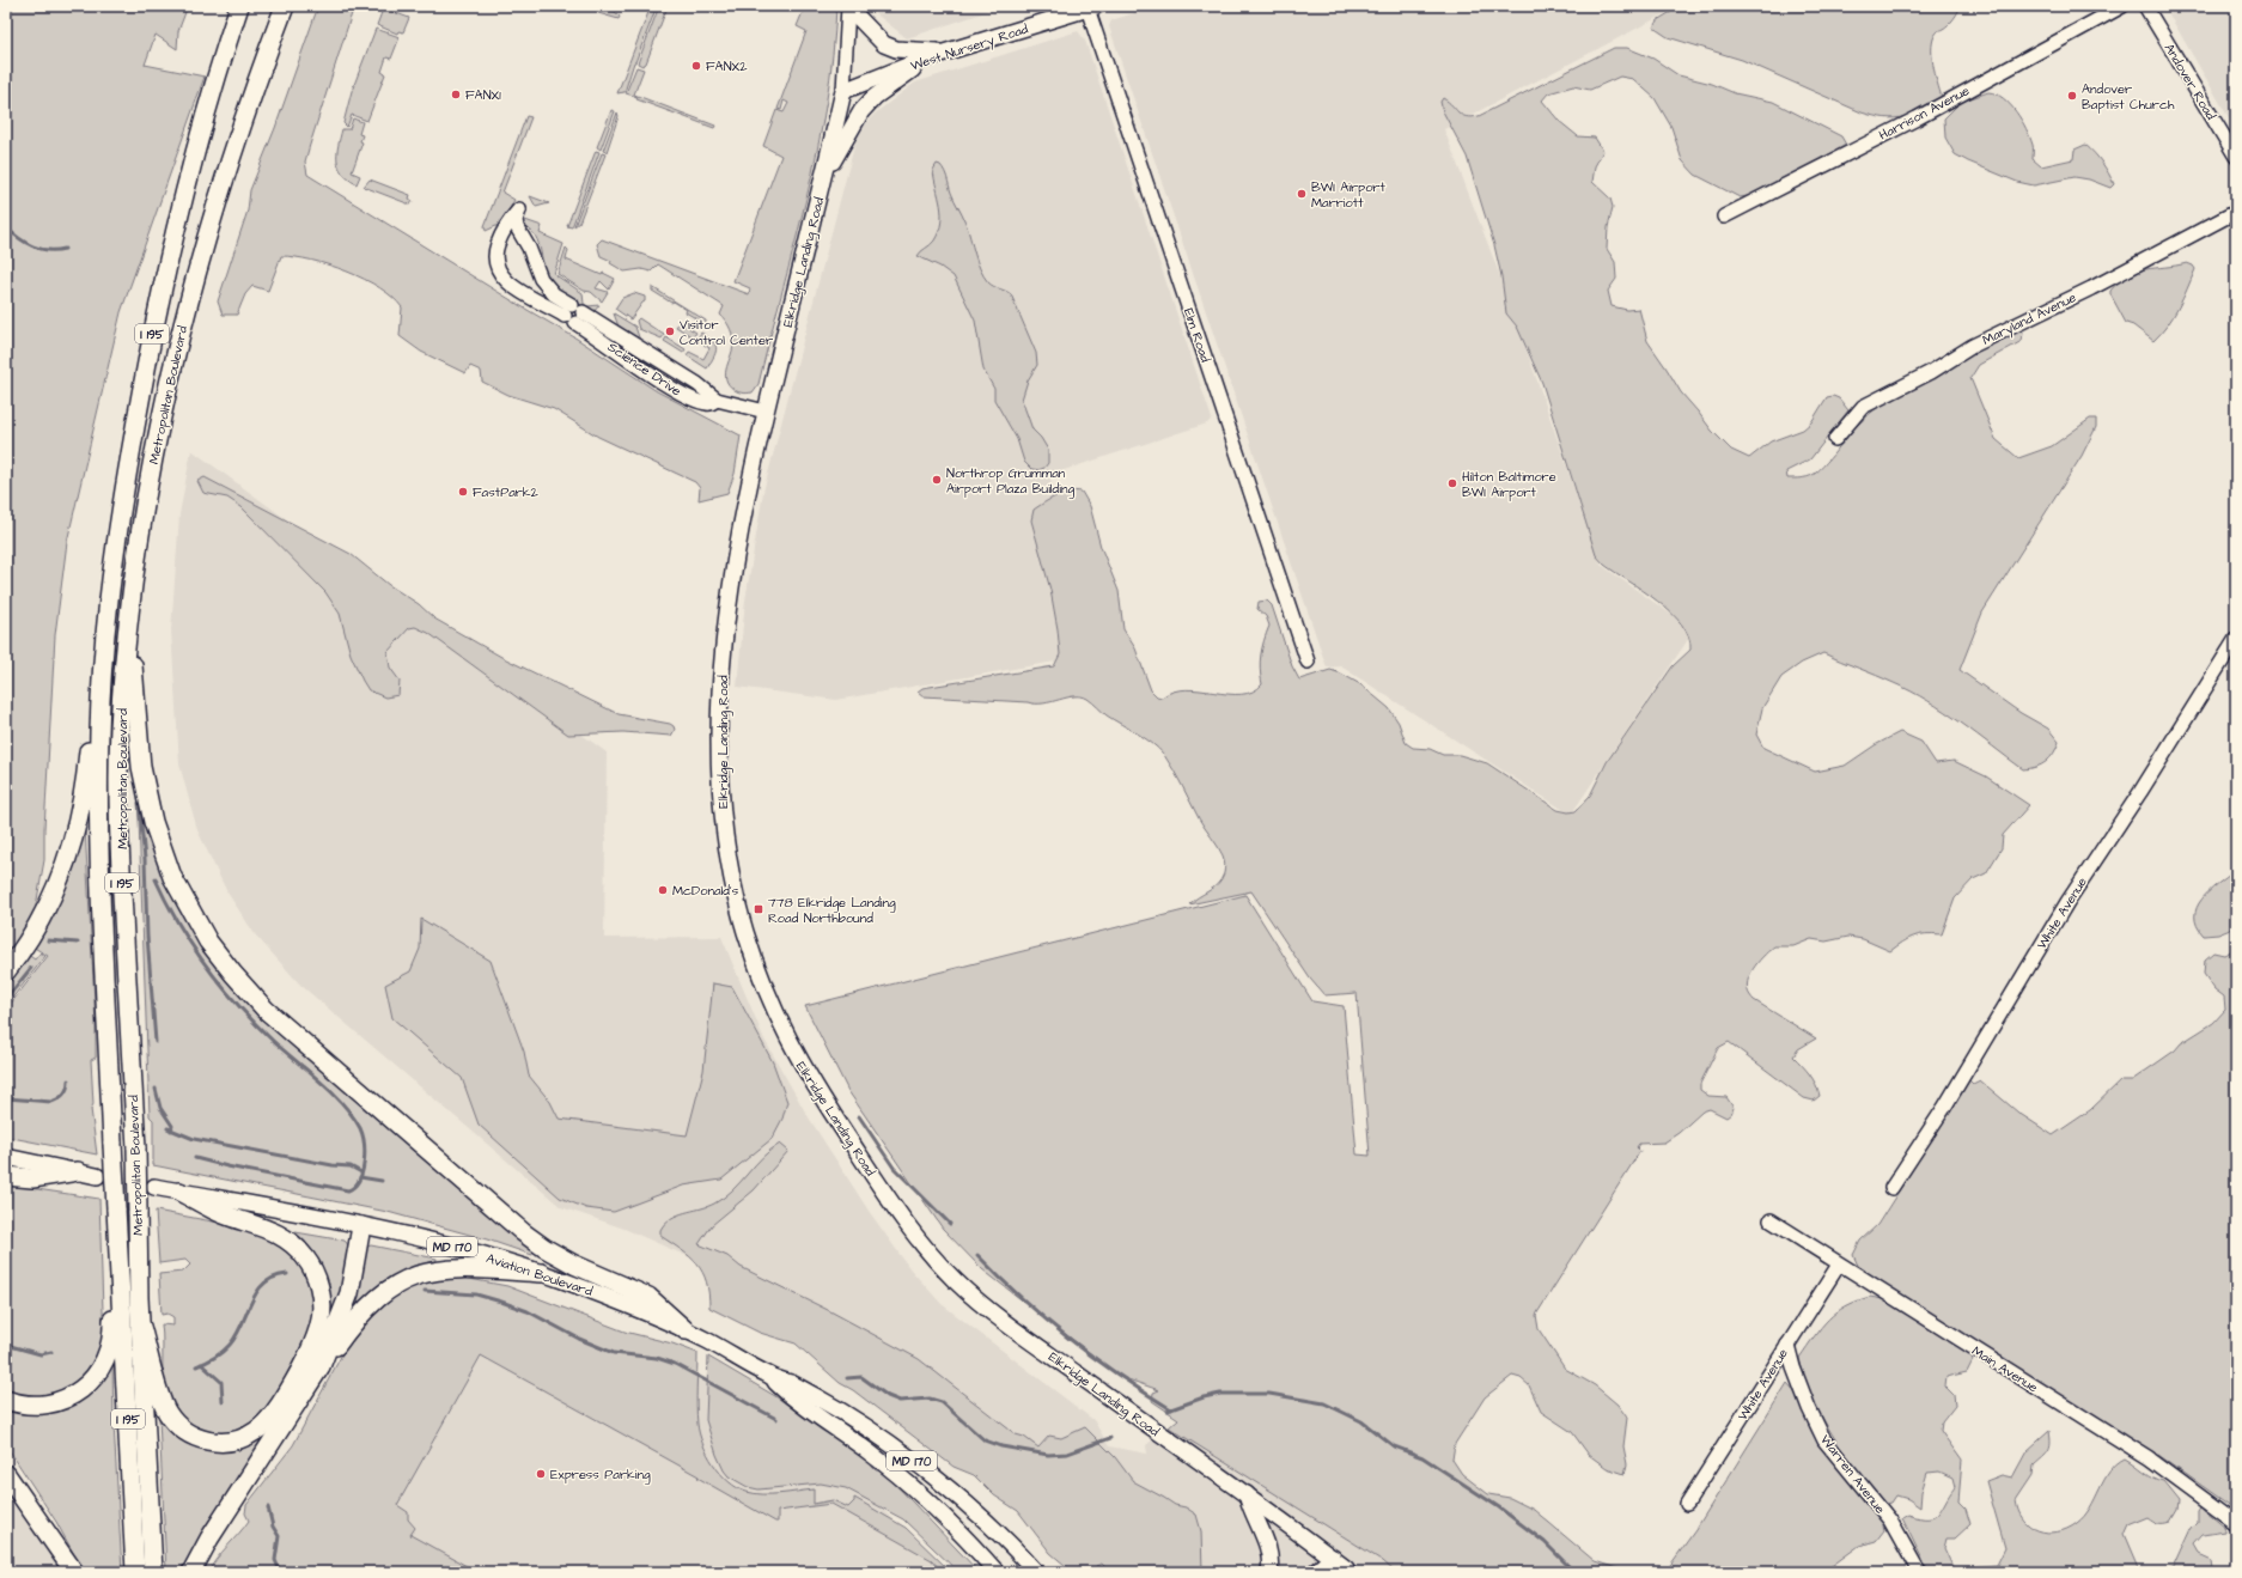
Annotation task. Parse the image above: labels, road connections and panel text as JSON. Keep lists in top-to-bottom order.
{
  "streets": {
    "highway": ["I 195", "Metropolitan Boulevard"],
    "main road": [
      "West Nursery Road",
      "Elkridge Landing Road",
      "MD 170",
      "Aviation Boulevard"
    ],
    "street": [
      "Andover Road",
      "Harrison Avenue",
      "Maryland Avenue",
      "Elm Road",
      "Science Drive",
      "White Avenue",
      "Main Avenue",
      "Warren Avenue"
    ]
  },
  "crossings": [
    ["West Nursery Road", "Elkridge Landing Road"],
    ["West Nursery Road", "Elm Road"],
    ["Elkridge Landing Road", "Science Drive"],
    ["White Avenue", "Main Avenue"],
    ["White Avenue", "Warren Avenue"]
  ],
  "places": {
    "other": [
      "FANX2",
      "FANX1",
      "Andover Baptist Church",
      "BWI Airport Marriott",
      "Visitor Control Center",
      "Northrop Grumman Airport Plaza Building",
      "Hilton Baltimore BWI Airport",
      "FastPark2",
      "McDonald's",
      "Express Parking"
    ],
    "transit": ["778 Elkridge Landing Road Northbound"]
  }
}
